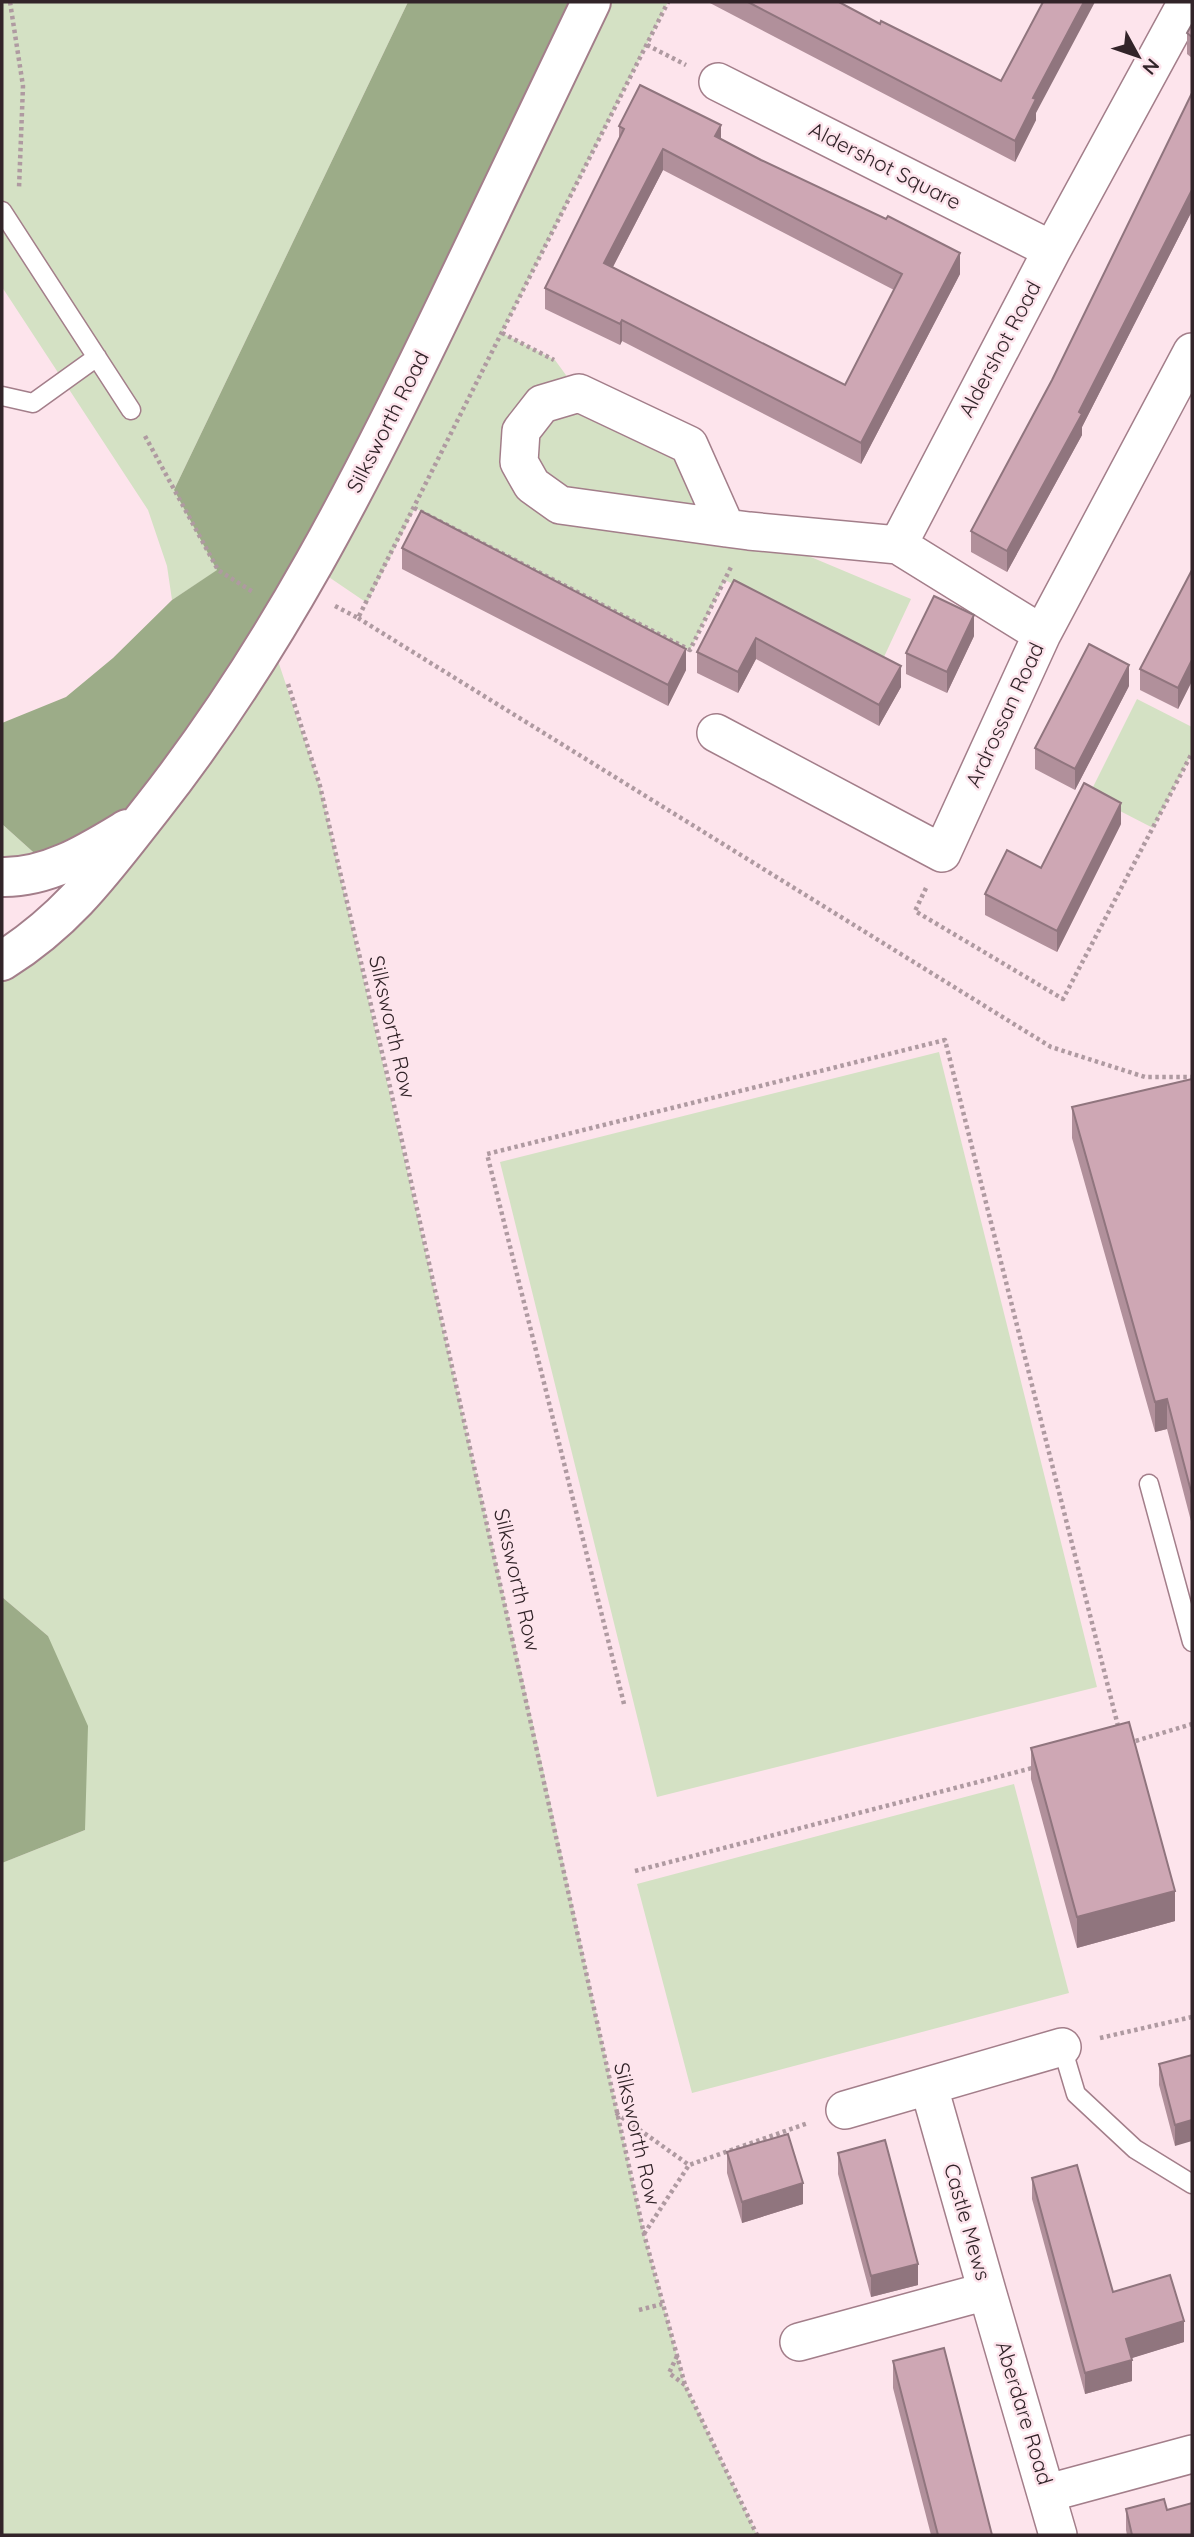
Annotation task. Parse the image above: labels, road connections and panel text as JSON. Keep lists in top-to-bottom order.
{
  "streets": {
    "street": [
      "Aldershot Square",
      "Aldershot Road",
      "Silksworth Road",
      "Ardrossan Road",
      "Castle Mews",
      "Aberdare Road"
    ],
    "path": ["Silksworth Row"]
  },
  "crossings": [
    ["Aldershot Square", "Aldershot Road"],
    ["Castle Mews", "Aberdare Road"]
  ],
  "north": "bottom right"
}
